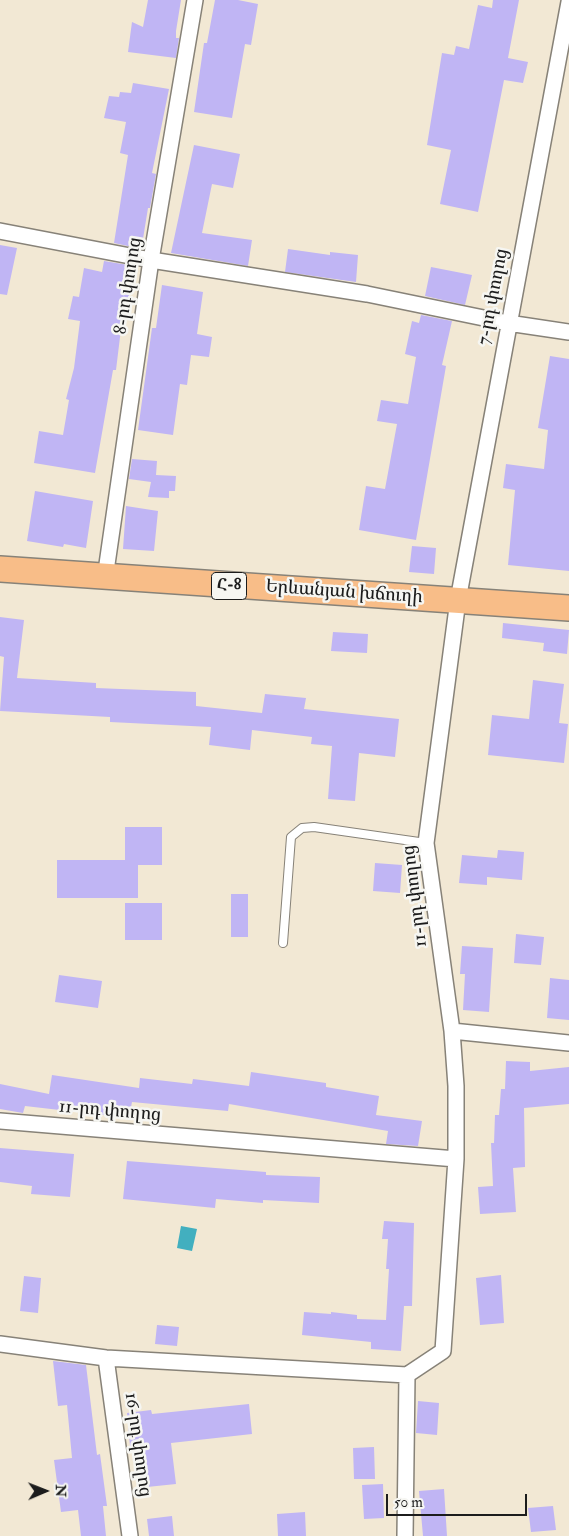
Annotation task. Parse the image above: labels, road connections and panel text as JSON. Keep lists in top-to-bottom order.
{
  "streets": {
    "main road": ["Հ-8", "Երևանյան խճուղի"],
    "street": [
      "8-րդ փողոց",
      "7-րդ փողոց",
      "11-րդ փողոց",
      "16-րդ փողոց"
    ]
  },
  "crossings": [
    ["8-րդ փողոց", "Երևանյան խճուղի"],
    ["7-րդ փողոց", "Երևանյան խճուղի"],
    ["7-րդ փողոց", "11-րդ փողոց"],
    ["Երևանյան խճուղի", "11-րդ փողոց"]
  ],
  "scale_bar": "50 m",
  "north": "right"
}
